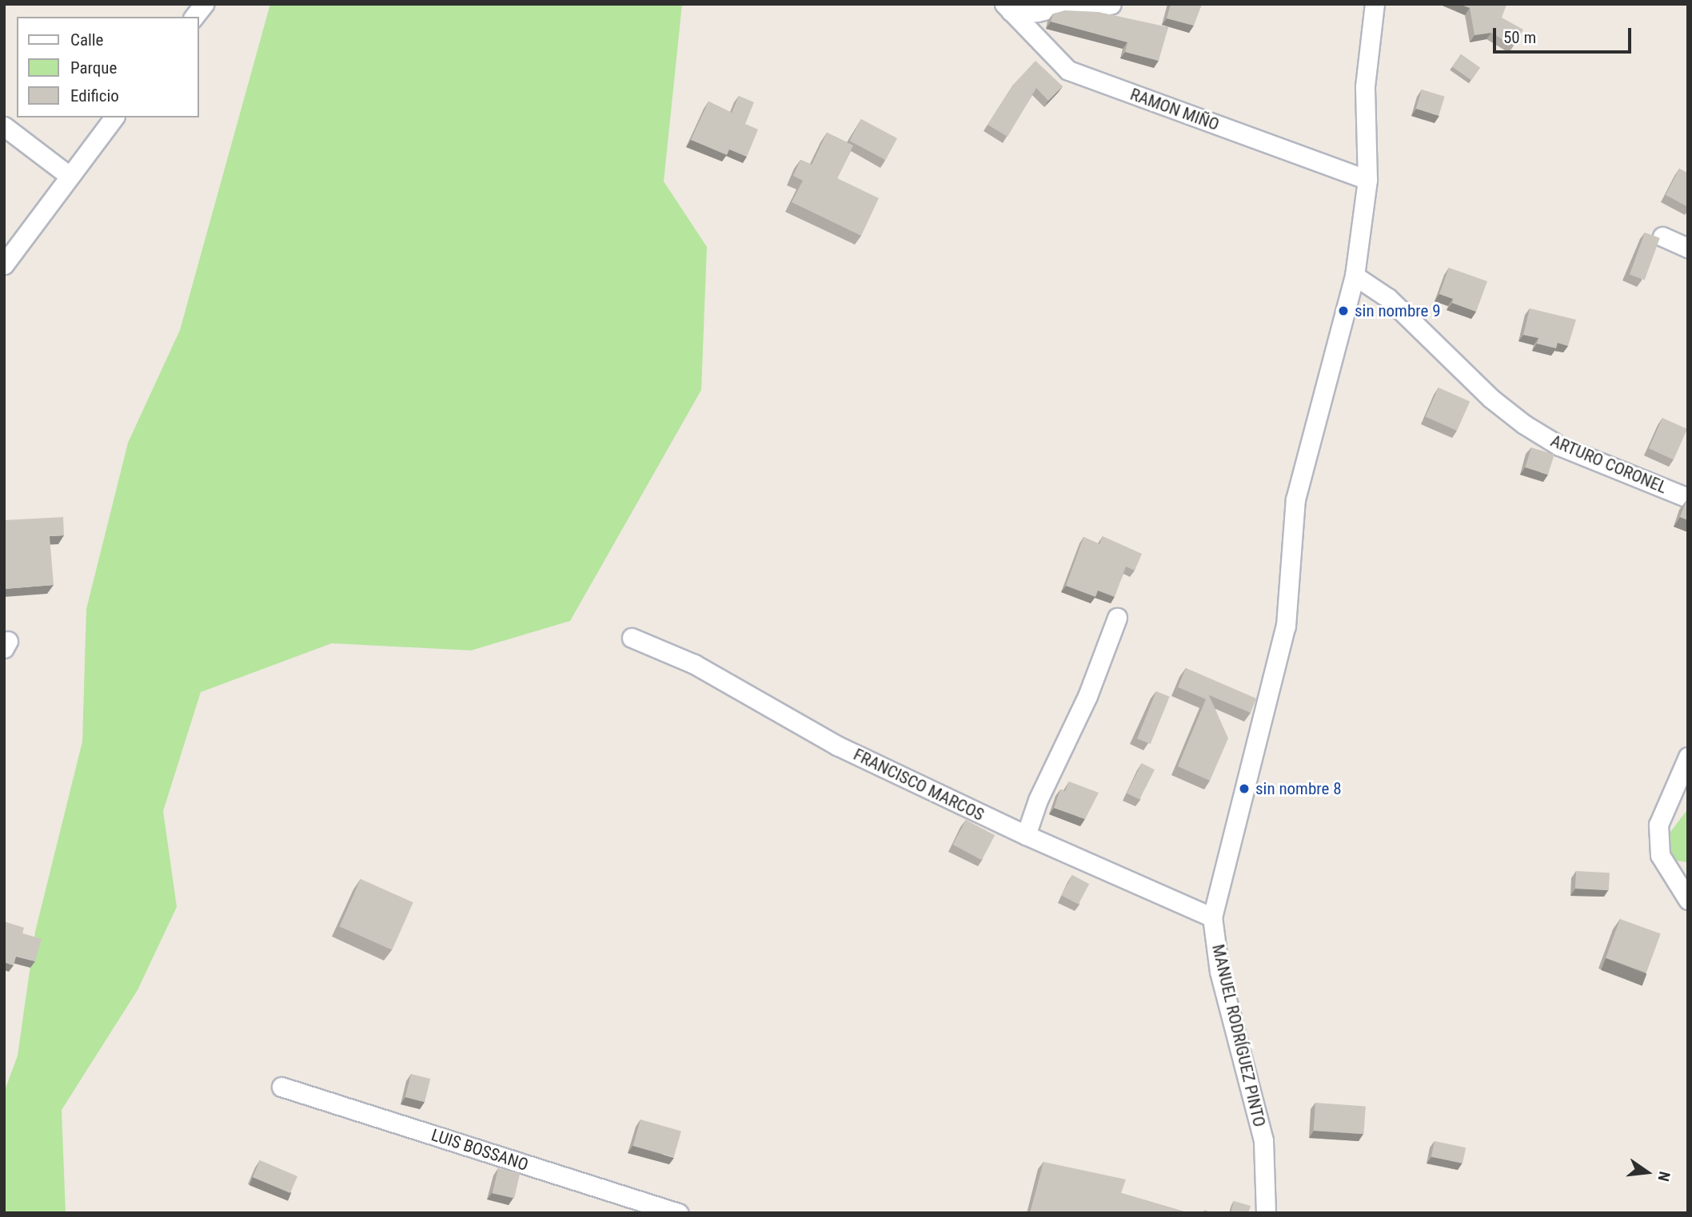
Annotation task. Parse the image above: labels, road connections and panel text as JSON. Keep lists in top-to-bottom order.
{
  "streets": {
    "street": [
      "RAMON MIÑO",
      "ARTURO CORONEL",
      "FRANCISCO MARCOS",
      "MANUEL RODRÍGUEZ PINTO",
      "LUIS BOSSANO"
    ]
  },
  "crossings": [
    ["RAMON MIÑO", "MANUEL RODRÍGUEZ PINTO"],
    ["ARTURO CORONEL", "MANUEL RODRÍGUEZ PINTO"],
    ["FRANCISCO MARCOS", "MANUEL RODRÍGUEZ PINTO"]
  ],
  "places": ["sin nombre 9", "sin nombre 8"],
  "legend": ["Calle", "Parque", "Edificio"],
  "scale_bar": "50 m",
  "north": "right"
}
